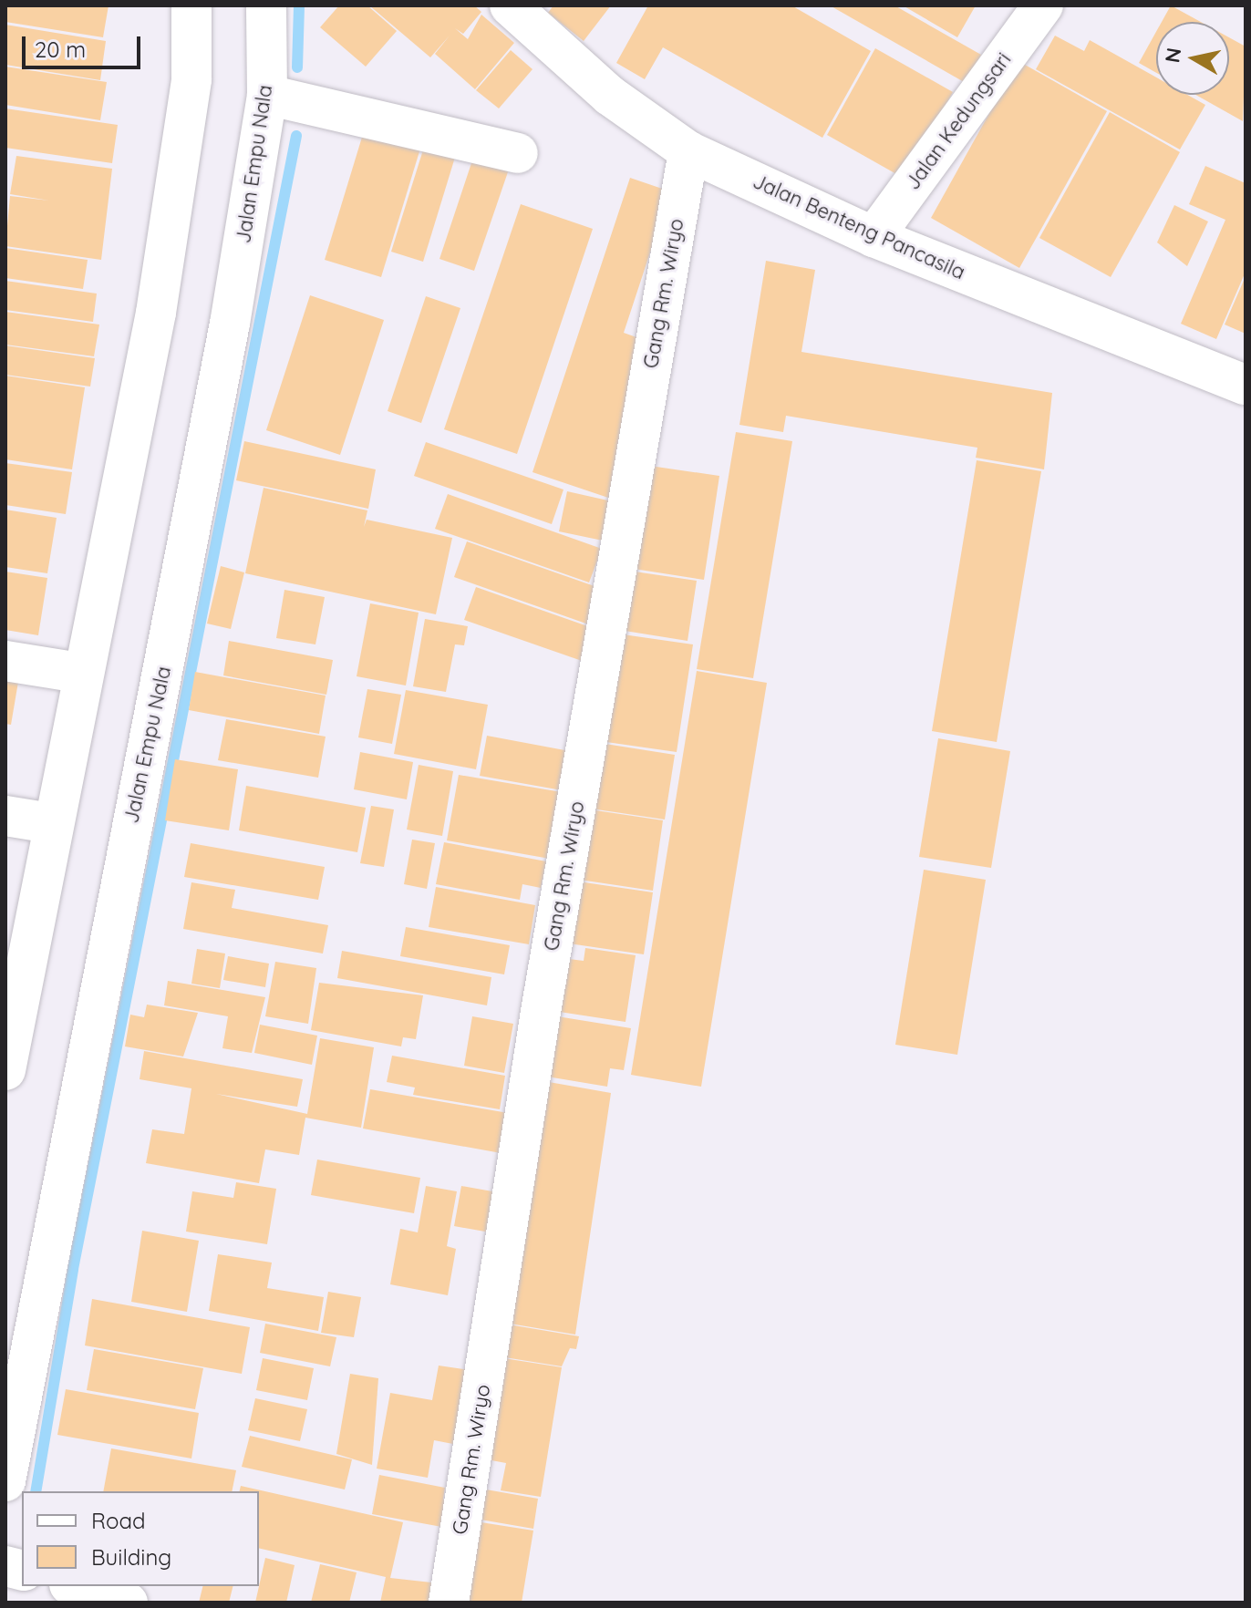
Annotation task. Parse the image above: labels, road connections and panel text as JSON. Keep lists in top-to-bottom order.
{
  "streets": {
    "street": [
      "Jalan Kedungsari",
      "Jalan Empu Nala",
      "Jalan Benteng Pancasila",
      "Gang Rm. Wiryo"
    ]
  },
  "crossings": [
    ["Jalan Kedungsari", "Jalan Benteng Pancasila"],
    ["Jalan Benteng Pancasila", "Gang Rm. Wiryo"]
  ],
  "legend": ["Road", "Building"],
  "scale_bar": "20 m",
  "north": "left"
}
